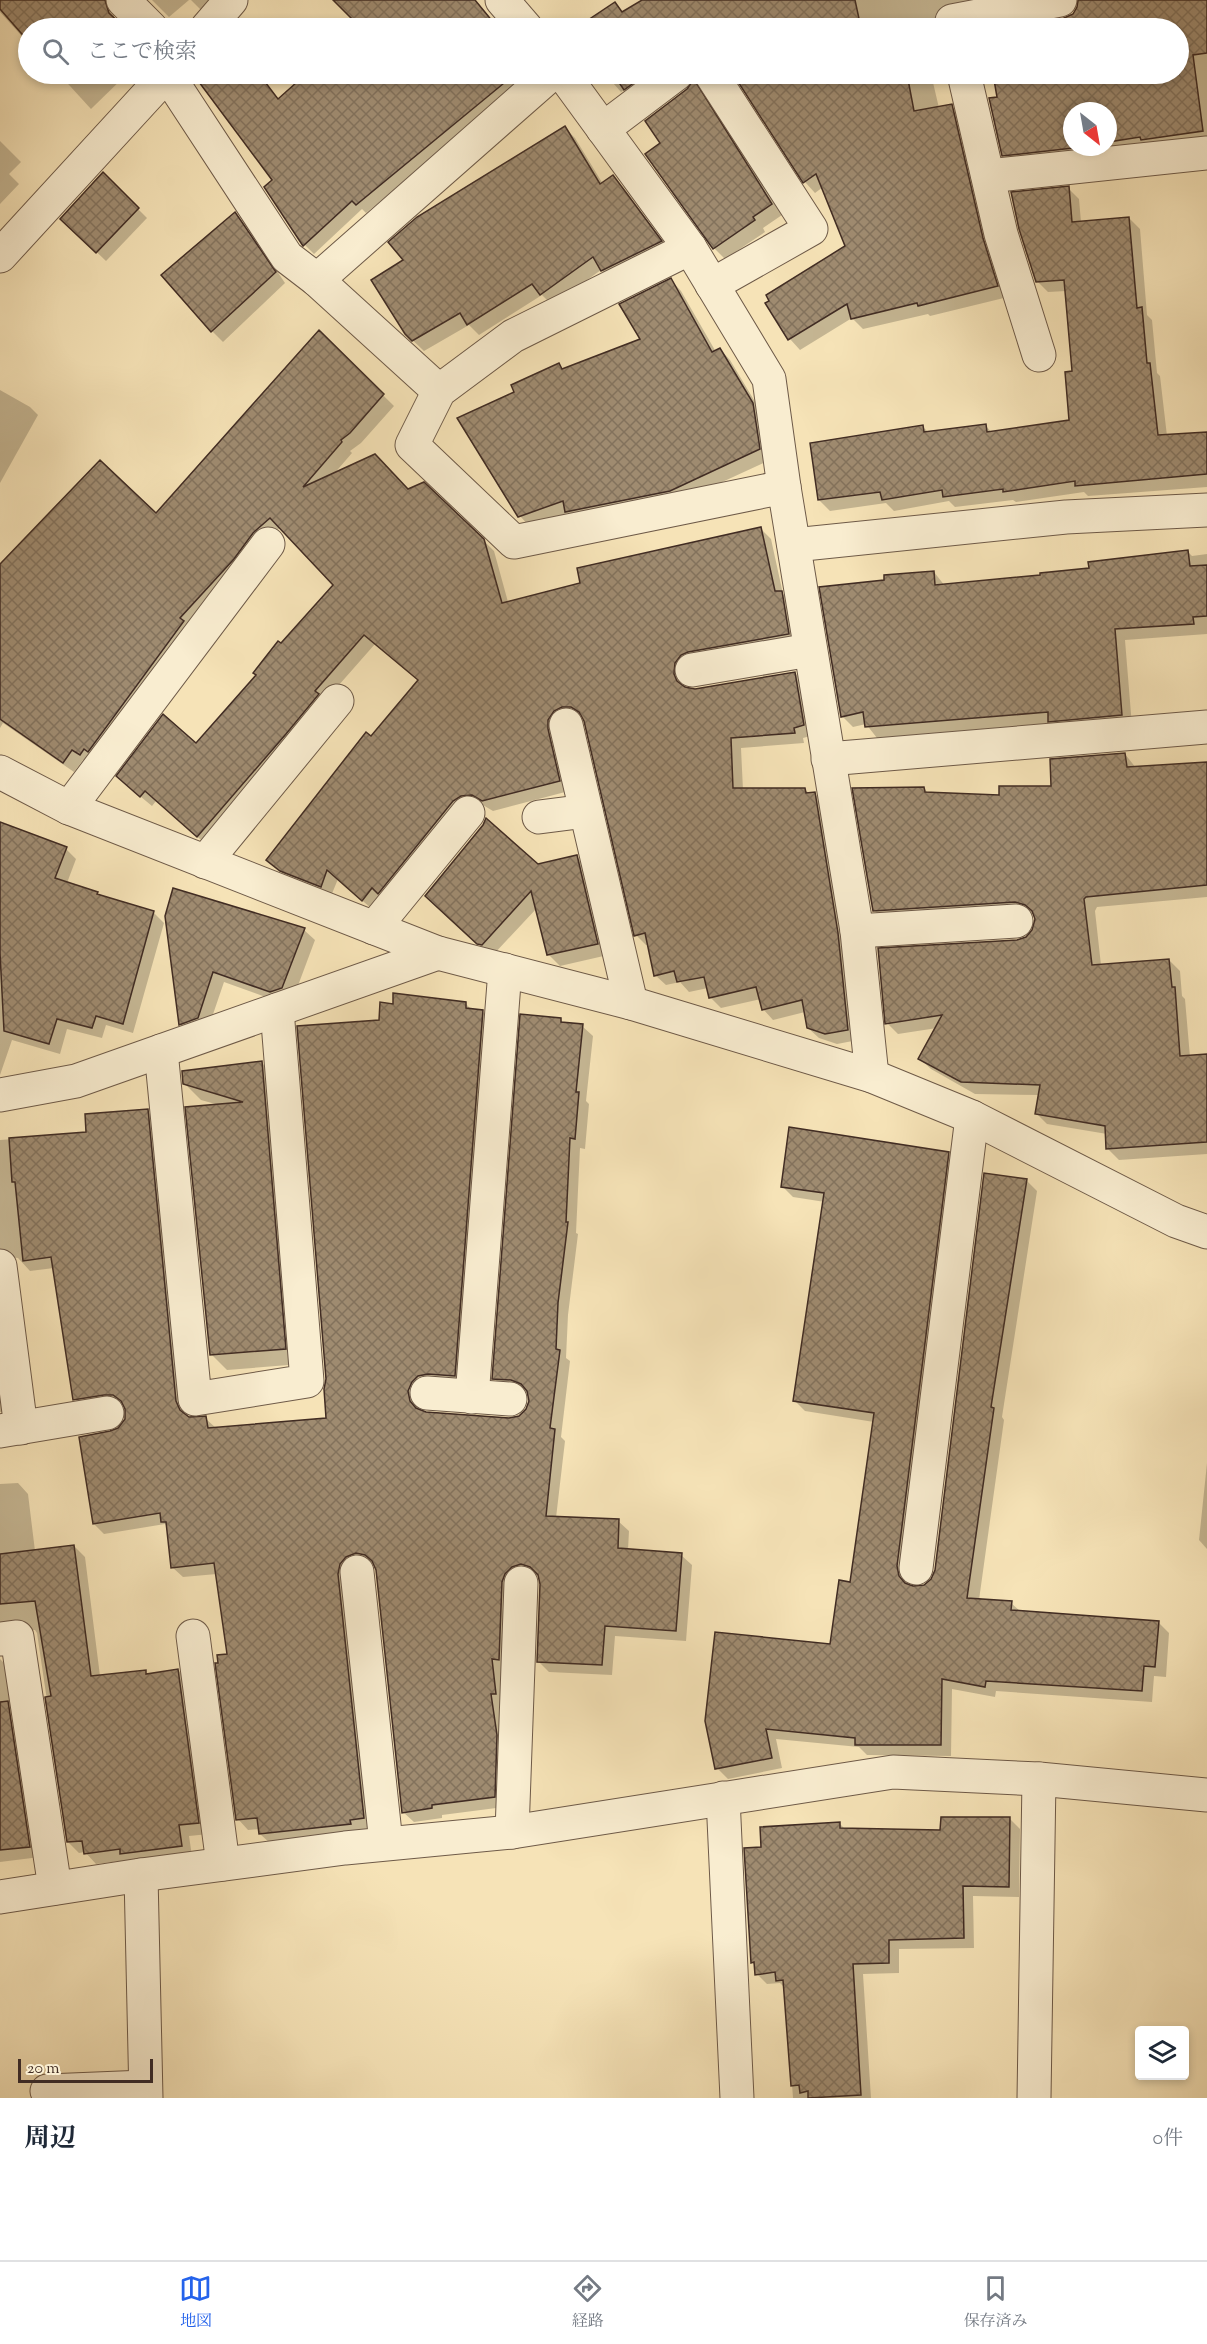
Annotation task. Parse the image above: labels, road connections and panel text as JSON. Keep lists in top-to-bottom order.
{
  "scale_bar": "20 m",
  "north": "bottom right",
  "page": {
    "search": "ここで検索",
    "scale": "20 m",
    "heading": ["周辺", "0件"],
    "nav": ["地図", "経路", "保存済み"]
  }
}
